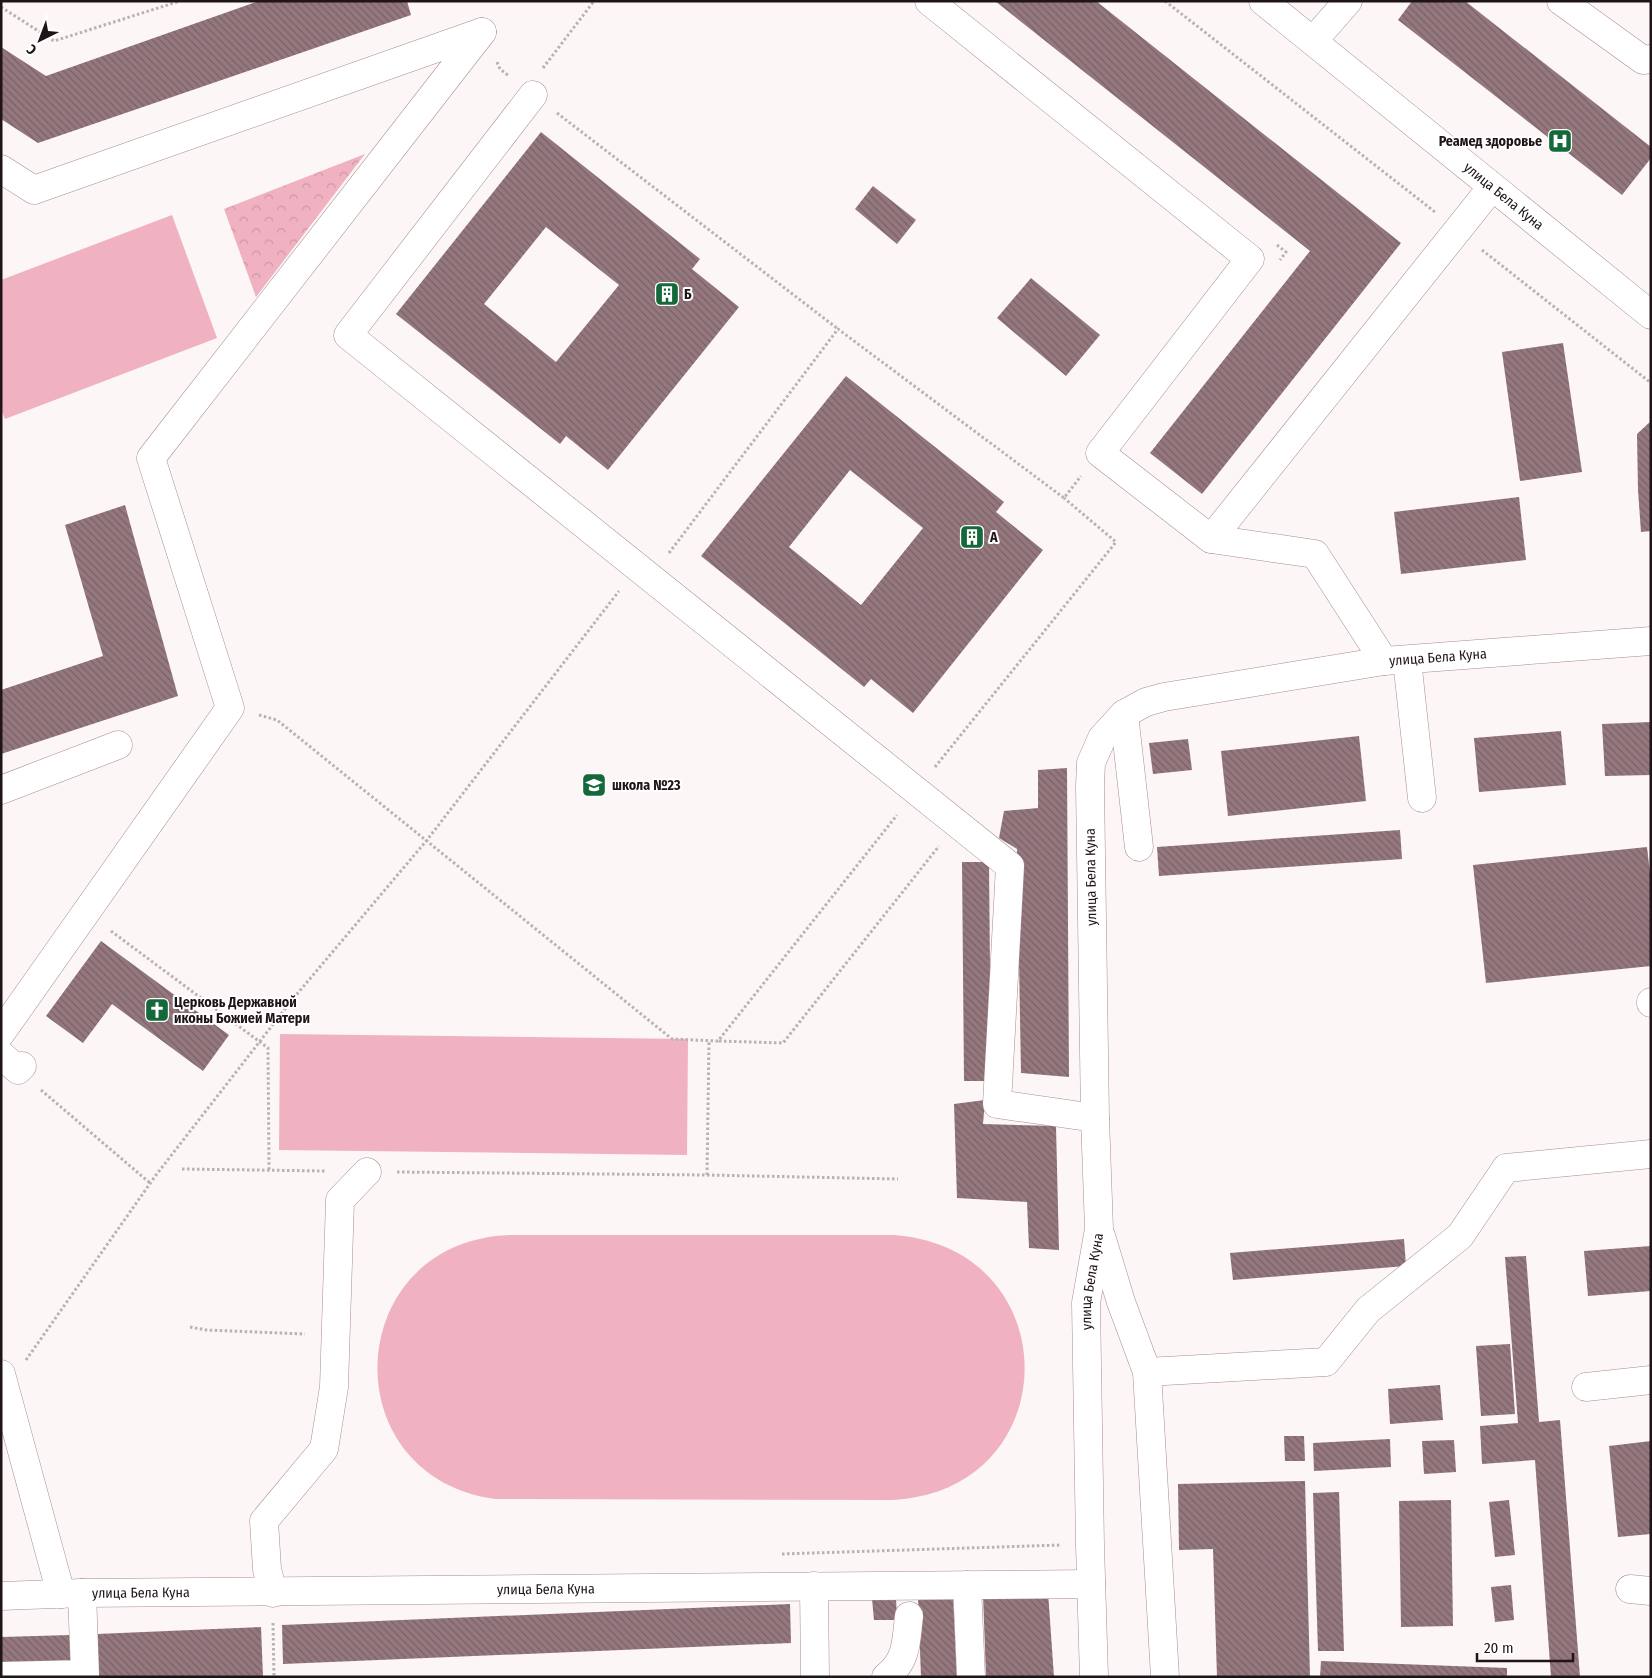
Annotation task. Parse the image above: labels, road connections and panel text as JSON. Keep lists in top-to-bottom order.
{
  "streets": {
    "street": ["улица Бела Куна"]
  },
  "places": {
    "hospital": ["Реамед здоровье"],
    "building": ["Б", "А"],
    "school or university": ["школа №23"],
    "church": ["Церковь Державной иконы Божией Матери"]
  },
  "scale_bar": "20 m",
  "north": "bottom left"
}
